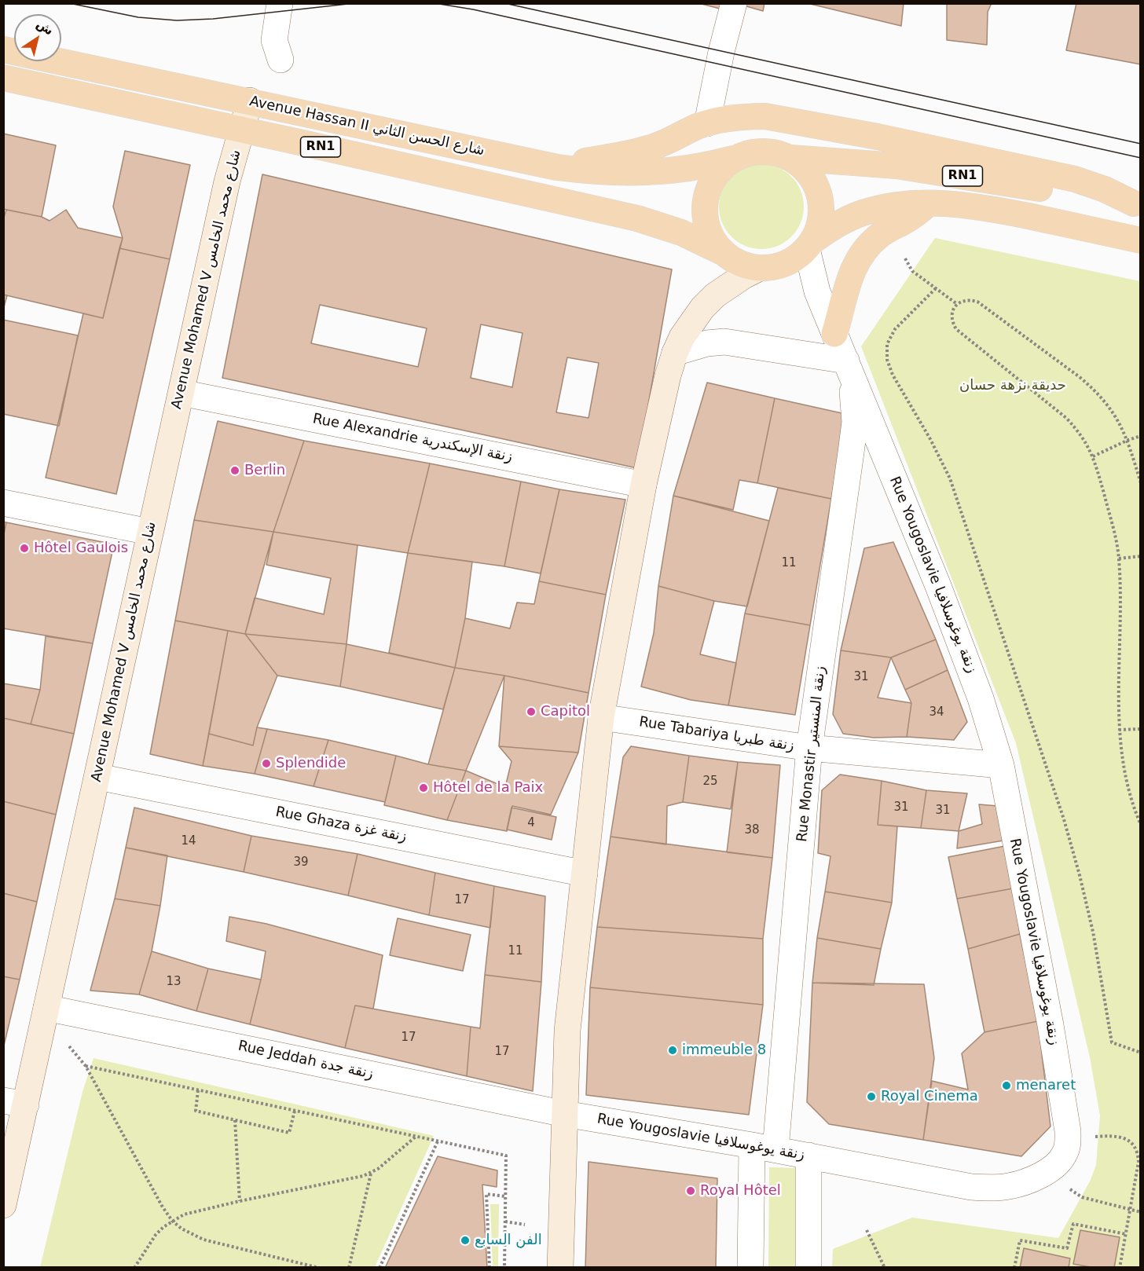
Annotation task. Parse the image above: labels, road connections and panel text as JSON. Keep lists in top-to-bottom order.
{
  "streets": {
    "main road": ["Avenue Hassan II شارع الحسن الثاني", "RN1", "Avenue Mohamed V شارع محمد الخامس"],
    "street": [
      "Rue Alexandrie زنقة الإسكندرية",
      "Rue Yougoslavie زنقة يوغوسلافيا",
      "Rue Tabariya زنقة طبريا",
      "Rue Monastir زنقة المنستير",
      "Rue Ghaza زنقة غزة",
      "Rue Jeddah زنقة جدة"
    ]
  },
  "crossings": [
    ["Avenue Hassan II شارع الحسن الثاني", "RN1"],
    ["Avenue Hassan II شارع الحسن الثاني", "Avenue Mohamed V شارع محمد الخامس"],
    ["Avenue Hassan II شارع الحسن الثاني", "Rue Yougoslavie زنقة يوغوسلافيا"],
    ["RN1", "Rue Yougoslavie زنقة يوغوسلافيا"],
    ["Avenue Mohamed V شارع محمد الخامس", "Rue Alexandrie زنقة الإسكندرية"],
    ["Avenue Mohamed V شارع محمد الخامس", "Rue Ghaza زنقة غزة"],
    ["Avenue Mohamed V شارع محمد الخامس", "Rue Jeddah زنقة جدة"],
    ["Rue Yougoslavie زنقة يوغوسلافيا", "Rue Tabariya زنقة طبريا"],
    ["Rue Yougoslavie زنقة يوغوسلافيا", "Rue Monastir زنقة المنستير"],
    ["Rue Yougoslavie زنقة يوغوسلافيا", "Rue Jeddah زنقة جدة"],
    ["Rue Tabariya زنقة طبريا", "Rue Monastir زنقة المنستير"]
  ],
  "parks": ["حديقة نزهة حسان"],
  "places": [
    "Berlin",
    "Hôtel Gaulois",
    "Capitol",
    "Splendide",
    "Hôtel de la Paix",
    "immeuble 8",
    "menaret",
    "Royal Cinema",
    "Royal Hôtel",
    "الفن السابع"
  ],
  "house_numbers": [
    "11",
    "31",
    "34",
    "25",
    "31",
    "31",
    "4",
    "38",
    "14",
    "39",
    "17",
    "11",
    "13",
    "17",
    "17"
  ],
  "north": "top right"
}
